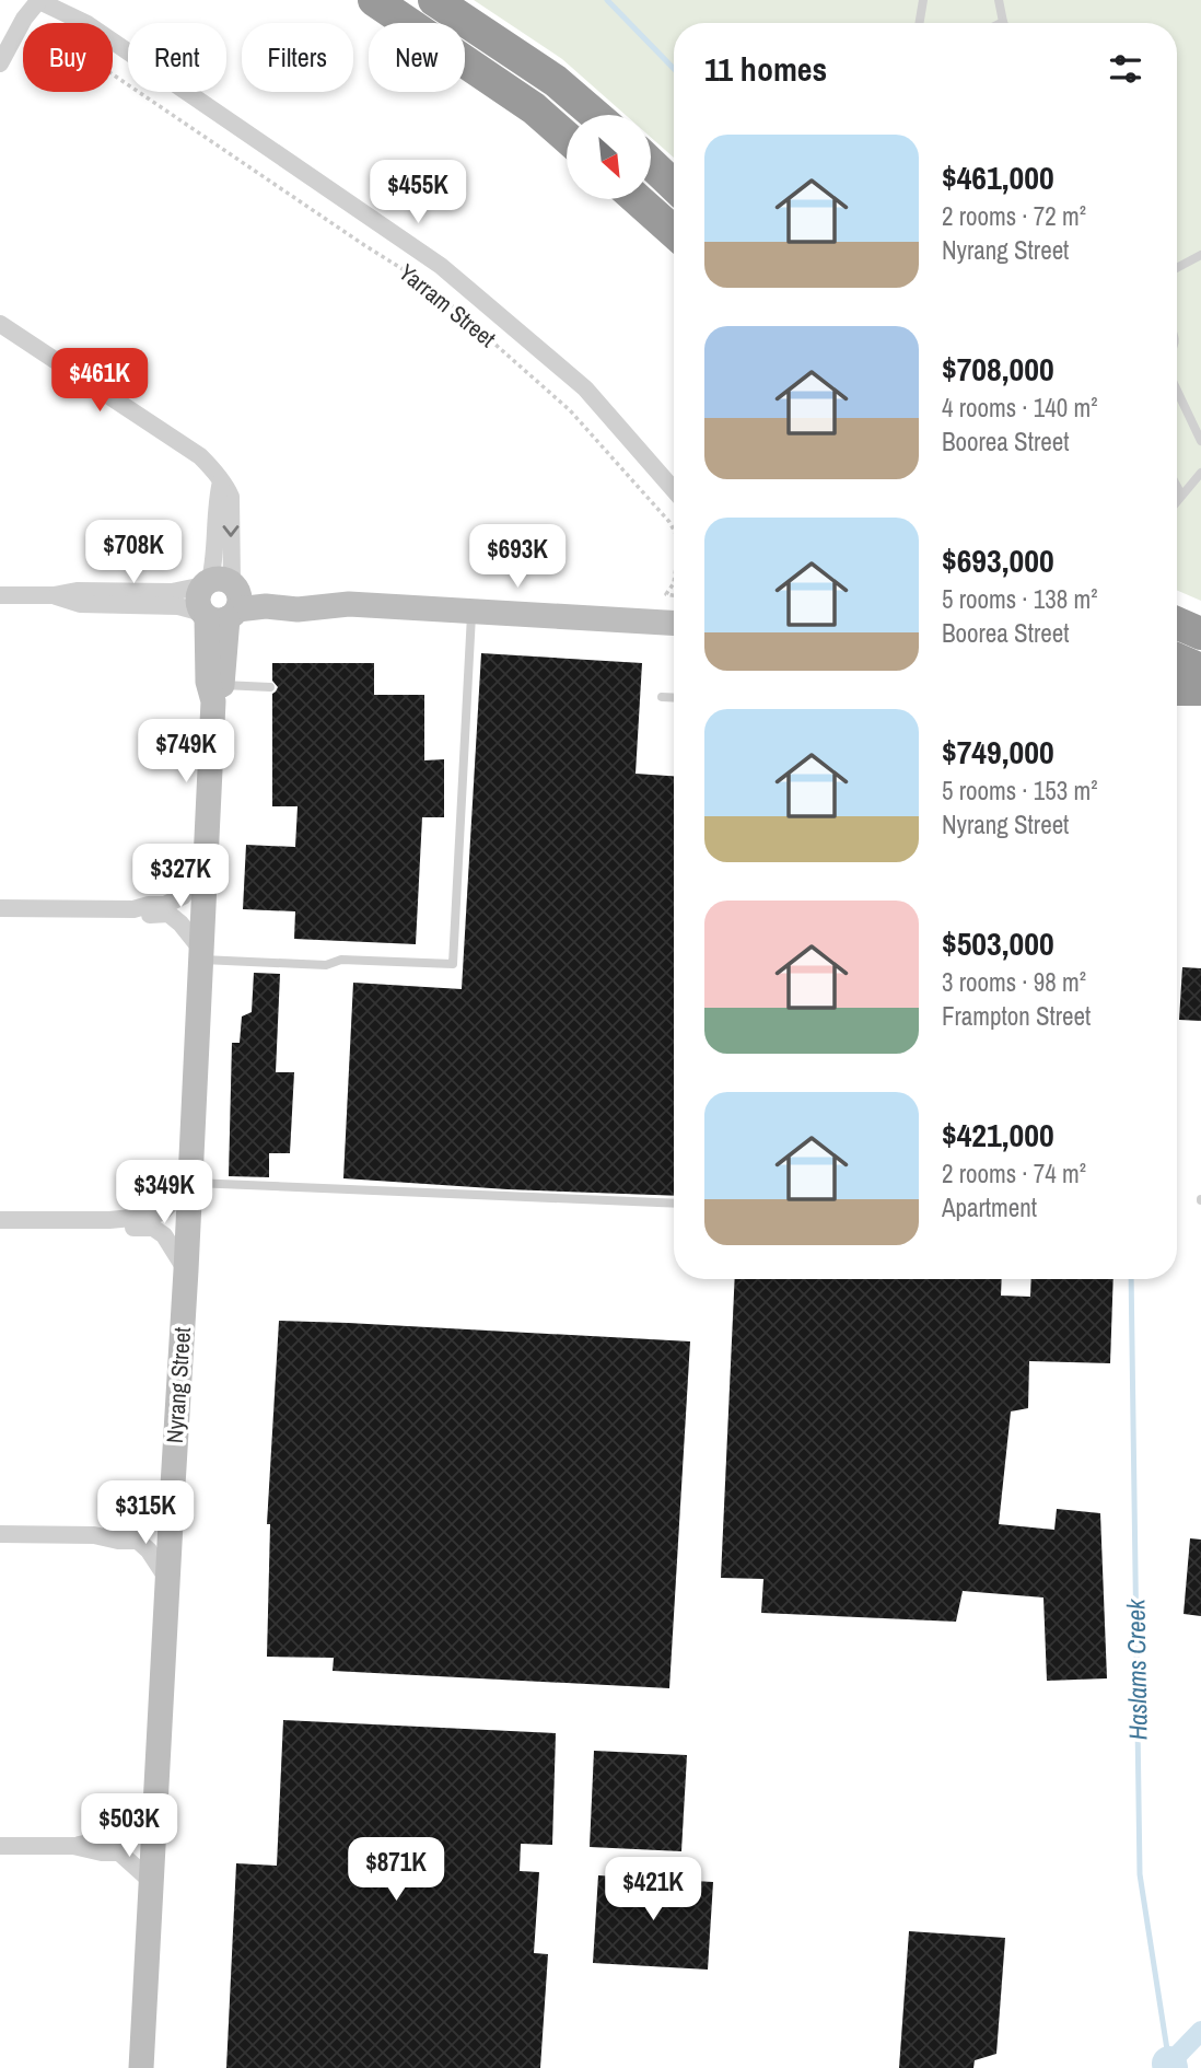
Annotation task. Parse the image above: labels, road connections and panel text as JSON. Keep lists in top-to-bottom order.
{
  "streets": {
    "street": ["Yarram Street", "Nyrang Street"]
  },
  "water": ["Haslams Creek"],
  "north": "bottom right",
  "page": {
    "chip": [
      "Buy",
      "Rent",
      "Filters",
      "New"
    ],
    "heading": "11 homes",
    "list": [
      {
        "name": "$461,000",
        "note": "2 rooms · 72 m² · Nyrang Street"
      },
      {
        "name": "$708,000",
        "note": "4 rooms · 140 m² · Boorea Street"
      },
      {
        "name": "$693,000",
        "note": "5 rooms · 138 m² · Boorea Street"
      },
      {
        "name": "$749,000",
        "note": "5 rooms · 153 m² · Nyrang Street"
      },
      {
        "name": "$503,000",
        "note": "3 rooms · 98 m² · Frampton Street"
      },
      {
        "name": "$421,000",
        "note": "2 rooms · 74 m² · Apartment"
      }
    ],
    "price": [
      "$455K",
      "$461K",
      "$708K",
      "$693K",
      "$749K",
      "$327K",
      "$349K",
      "$315K",
      "$503K",
      "$871K",
      "$421K"
    ]
  }
}
